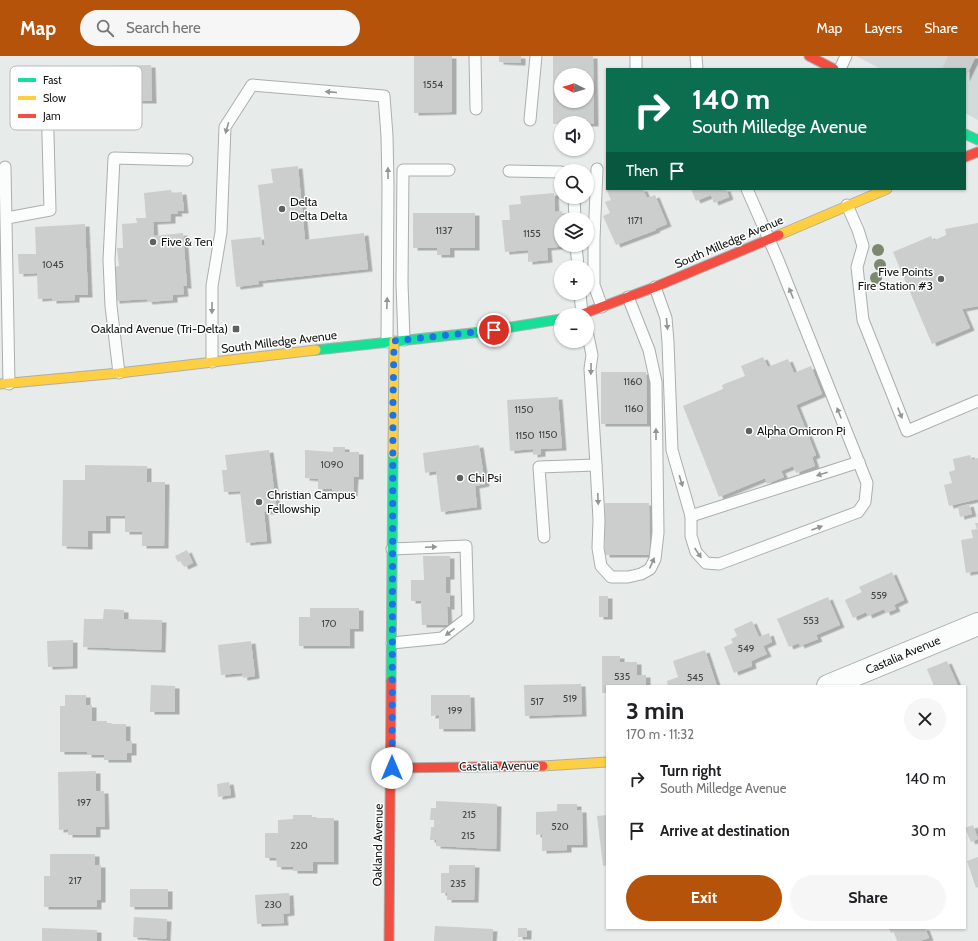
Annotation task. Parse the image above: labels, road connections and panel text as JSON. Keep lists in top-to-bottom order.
{
  "streets": {
    "main road": ["South Milledge Avenue", "Castalia Avenue", "Oakland Avenue"]
  },
  "crossings": [
    ["South Milledge Avenue", "Oakland Avenue"],
    ["Castalia Avenue", "Oakland Avenue"]
  ],
  "places": {
    "other": [
      "Delta Delta Delta",
      "Five & Ten",
      "Five Points Fire Station #3",
      "Alpha Omicron Pi",
      "Chi Psi",
      "Christian Campus Fellowship"
    ],
    "transit": ["Oakland Avenue (Tri-Delta)"]
  },
  "house_numbers": [
    "1554",
    "1171",
    "1137",
    "1155",
    "1045",
    "1160",
    "1160",
    "1150",
    "1150",
    "1150",
    "1090",
    "559",
    "553",
    "170",
    "549",
    "535",
    "545",
    "519",
    "517",
    "199",
    "197",
    "215",
    "520",
    "215",
    "220",
    "217",
    "235",
    "230"
  ],
  "legend": ["Fast", "Slow", "Jam"],
  "north": "left",
  "page": {
    "header": "Map",
    "search": "Search here",
    "nav": ["Map", "Layers", "Share"],
    "map_buttons": ["+", "−"],
    "turn": ["140 m", "South Milledge Avenue"],
    "then": "Then",
    "heading": ["3 min", "170 m · 11:32"],
    "list": [
      {
        "name": "Turn right",
        "note": "South Milledge Avenue",
        "value": "140 m"
      },
      {
        "name": "Arrive at destination",
        "value": "30 m"
      }
    ],
    "buttons": ["Exit", "Share"]
  }
}
